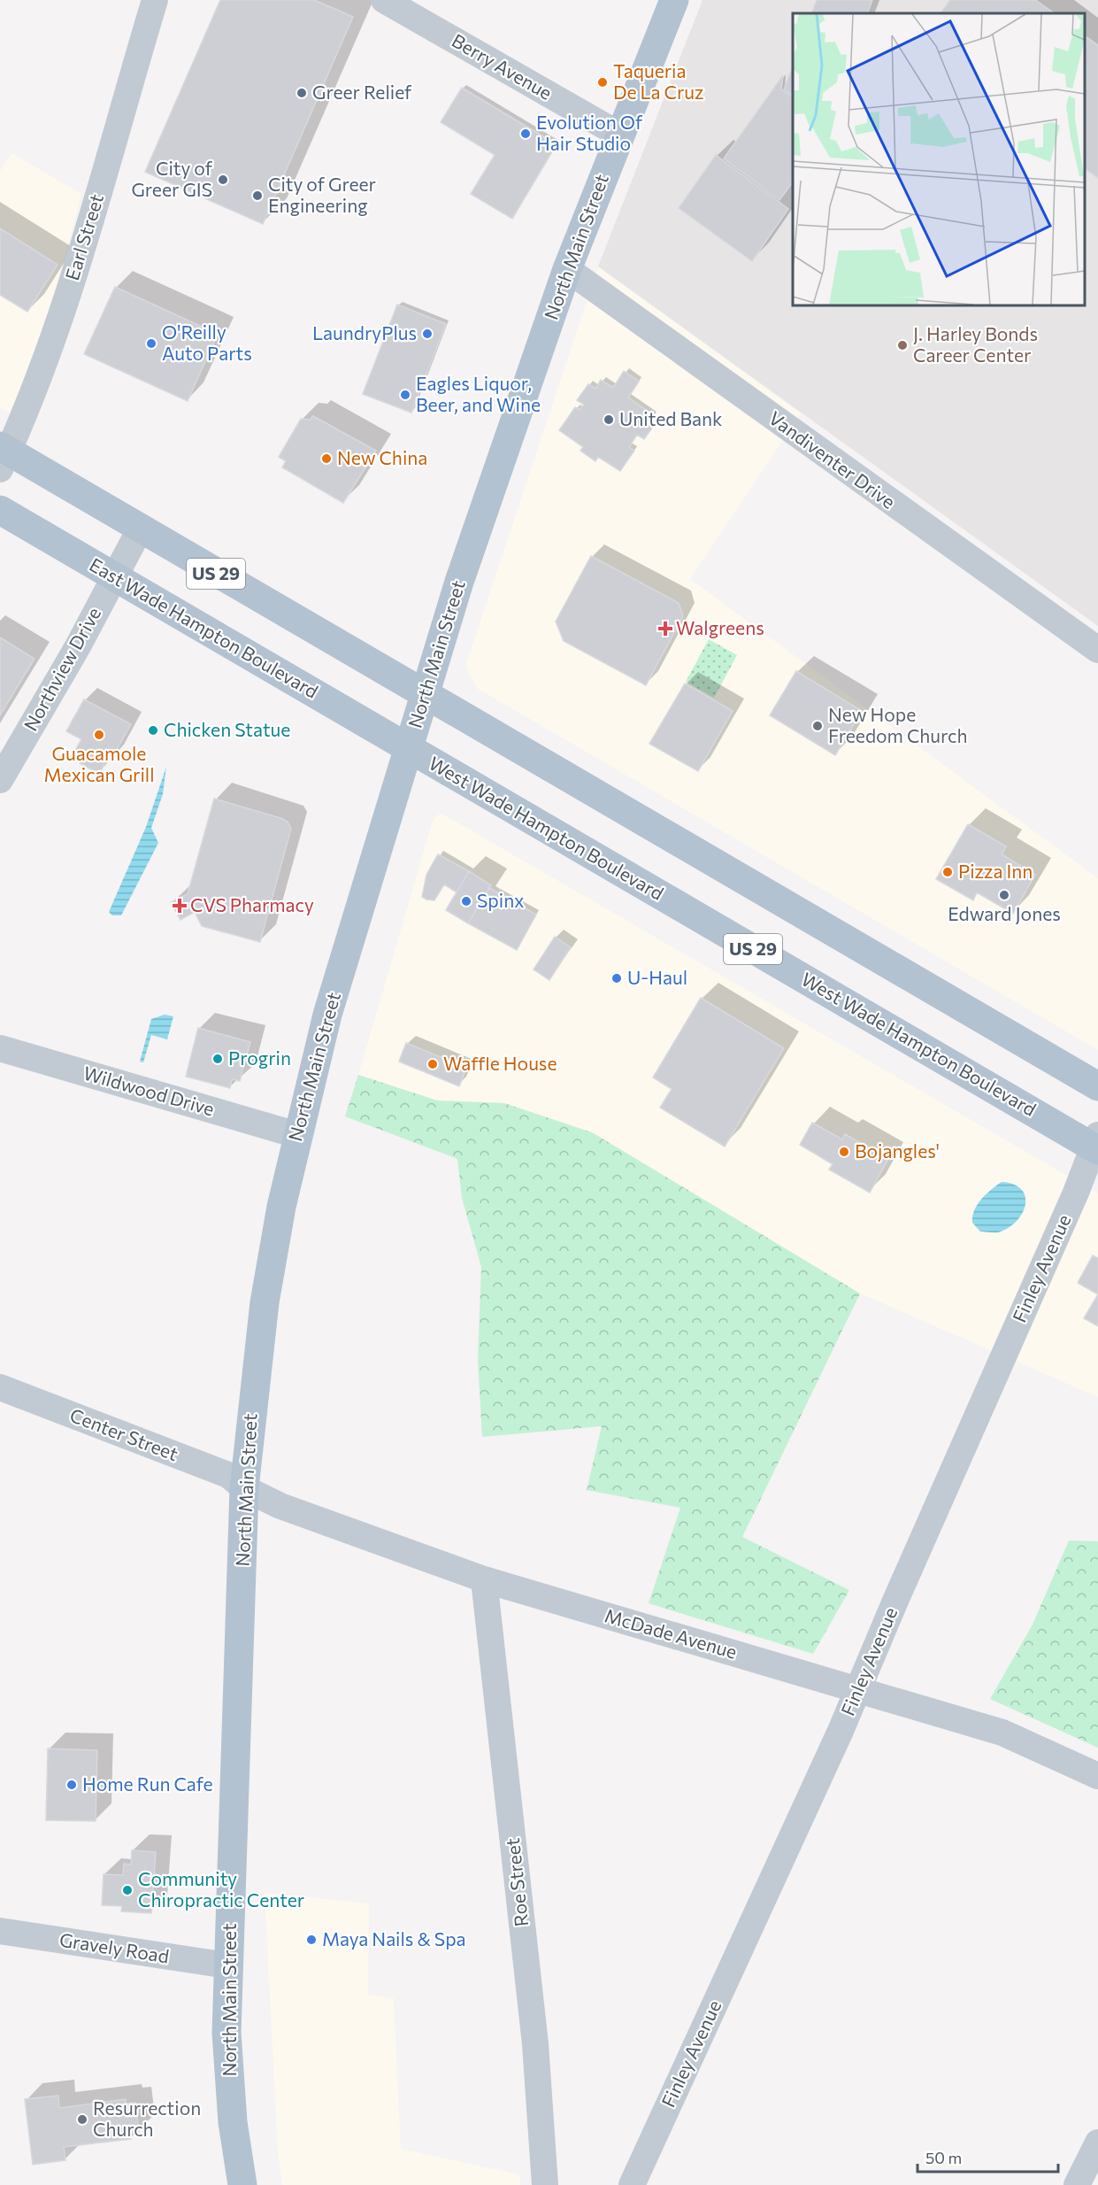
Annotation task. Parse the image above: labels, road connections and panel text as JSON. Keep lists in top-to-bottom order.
{
  "streets": {
    "main road": [
      "North Main Street",
      "US 29",
      "East Wade Hampton Boulevard",
      "West Wade Hampton Boulevard"
    ],
    "street": [
      "Berry Avenue",
      "Earl Street",
      "Vandiventer Drive",
      "Northview Drive",
      "Wildwood Drive",
      "Finley Avenue",
      "Center Street",
      "McDade Avenue",
      "Roe Street",
      "Gravely Road"
    ]
  },
  "crossings": [
    ["Berry Avenue", "North Main Street"],
    ["Earl Street", "US 29"],
    ["North Main Street", "Vandiventer Drive"],
    ["North Main Street", "US 29"],
    ["North Main Street", "East Wade Hampton Boulevard"],
    ["North Main Street", "West Wade Hampton Boulevard"],
    ["North Main Street", "Wildwood Drive"],
    ["North Main Street", "Center Street"],
    ["North Main Street", "McDade Avenue"],
    ["North Main Street", "Gravely Road"],
    ["US 29", "Northview Drive"],
    ["East Wade Hampton Boulevard", "Northview Drive"],
    ["East Wade Hampton Boulevard", "West Wade Hampton Boulevard"],
    ["West Wade Hampton Boulevard", "Finley Avenue"],
    ["Finley Avenue", "McDade Avenue"],
    ["Center Street", "McDade Avenue"],
    ["McDade Avenue", "Roe Street"]
  ],
  "places": {
    "other": [
      "Taqueria De La Cruz",
      "Greer Relief",
      "Evolution Of Hair Studio",
      "City of Greer GIS",
      "City of Greer Engineering",
      "LaundryPlus",
      "O'Reilly Auto Parts",
      "J. Harley Bonds Career Center",
      "Eagles Liquor, Beer, and Wine",
      "United Bank",
      "New China",
      "New Hope Freedom Church",
      "Chicken Statue",
      "Guacamole Mexican Grill",
      "Pizza Inn",
      "Edward Jones",
      "Spinx",
      "U-Haul",
      "Progrin",
      "Waffle House",
      "Bojangles'",
      "Home Run Cafe",
      "Community Chiropractic Center",
      "Maya Nails & Spa",
      "Resurrection Church"
    ],
    "health": ["Walgreens", "CVS Pharmacy"]
  },
  "scale_bar": "50 m"
}
